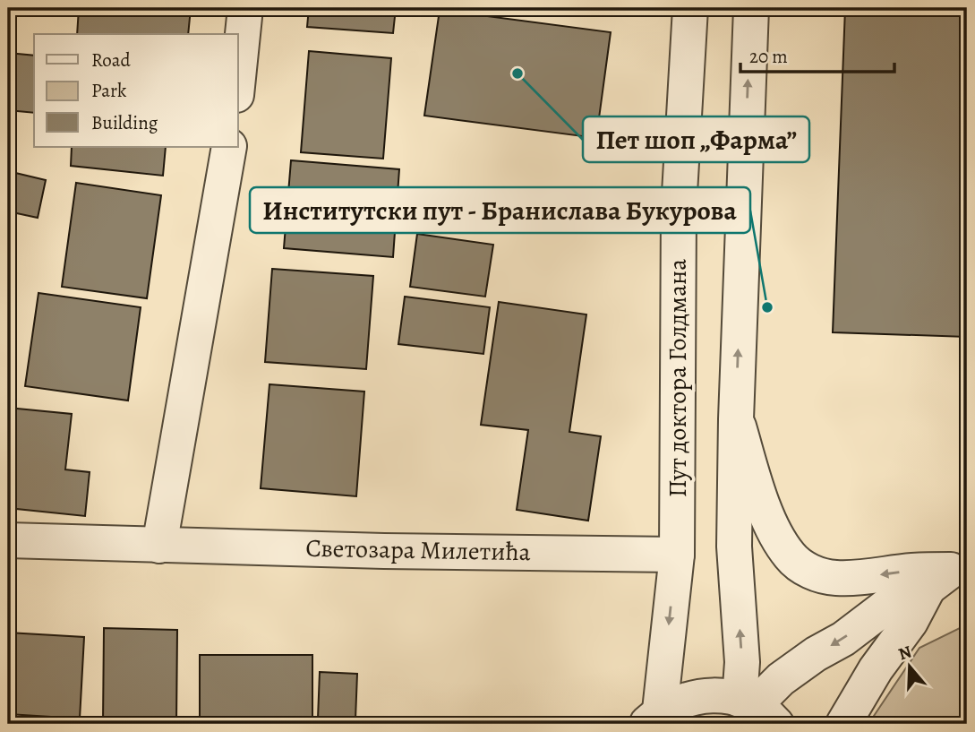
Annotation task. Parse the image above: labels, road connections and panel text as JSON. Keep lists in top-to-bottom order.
{
  "streets": {
    "street": ["Пут доктора Голдмана", "Светозара Милетића"]
  },
  "crossings": [
    ["Пут доктора Голдмана", "Светозара Милетића"]
  ],
  "places": ["Пет шоп „Фарма”", "Институтски пут - Бранислава Букурова"],
  "legend": ["Road", "Park", "Building"],
  "scale_bar": "20 m",
  "north": "top"
}
